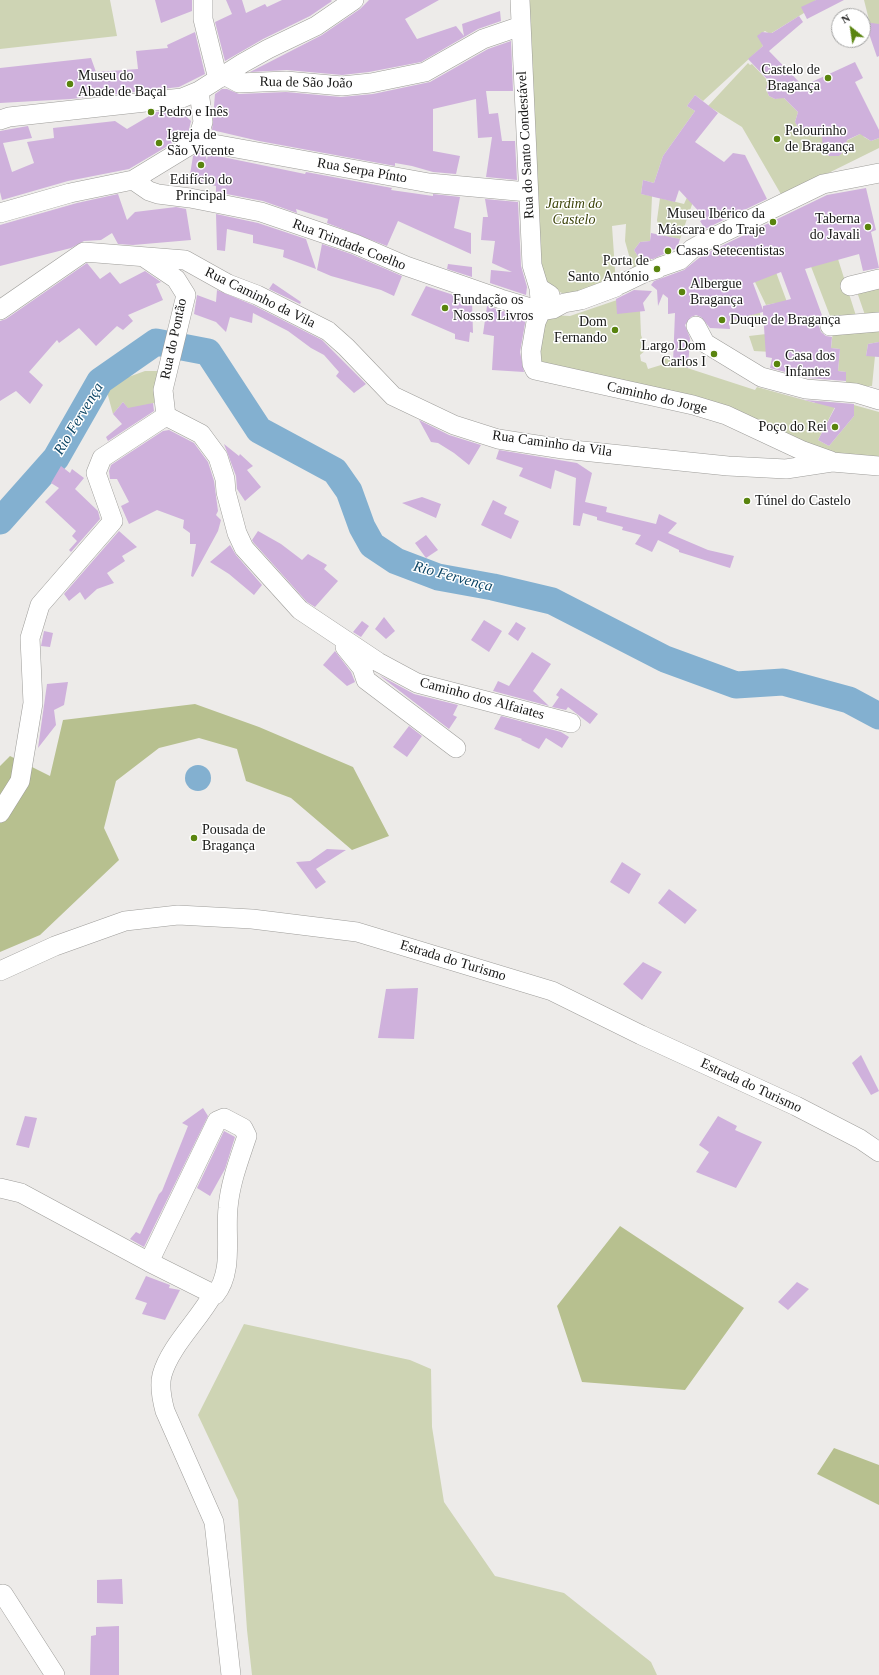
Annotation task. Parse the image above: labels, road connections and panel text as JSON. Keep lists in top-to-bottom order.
{
  "streets": {
    "street": [
      "Rua de São João",
      "Rua do Santo Condestável",
      "Rua Serpa Pínto",
      "Rua Trindade Coelho",
      "Rua Caminho da Vila",
      "Rua do Pontão",
      "Caminho do Jorge",
      "Caminho dos Alfaiates",
      "Estrada do Turismo"
    ]
  },
  "crossings": [
    ["Rua de São João", "Rua do Santo Condestável"],
    ["Rua do Santo Condestável", "Rua Serpa Pínto"],
    ["Rua do Santo Condestável", "Rua Trindade Coelho"],
    ["Rua do Santo Condestável", "Caminho do Jorge"],
    ["Rua Trindade Coelho", "Caminho do Jorge"],
    ["Rua Caminho da Vila", "Rua do Pontão"],
    ["Rua Caminho da Vila", "Caminho do Jorge"],
    ["Rua do Pontão", "Caminho dos Alfaiates"]
  ],
  "water": ["Rio Fervença"],
  "parks": ["Jardim do Castelo"],
  "places": [
    "Castelo de Bragança",
    "Museu do Abade de Baçal",
    "Pedro e Inês",
    "Pelourinho de Bragança",
    "Igreja de São Vicente",
    "Edifício do Principal",
    "Museu Ibérico da Máscara e do Traje",
    "Taberna do Javali",
    "Casas Setecentistas",
    "Porta de Santo António",
    "Albergue Bragança",
    "Fundação os Nossos Livros",
    "Duque de Bragança",
    "Dom Fernando",
    "Largo Dom Carlos I",
    "Casa dos Infantes",
    "Poço do Rei",
    "Túnel do Castelo",
    "Pousada de Bragança"
  ],
  "north": "top left"
}
